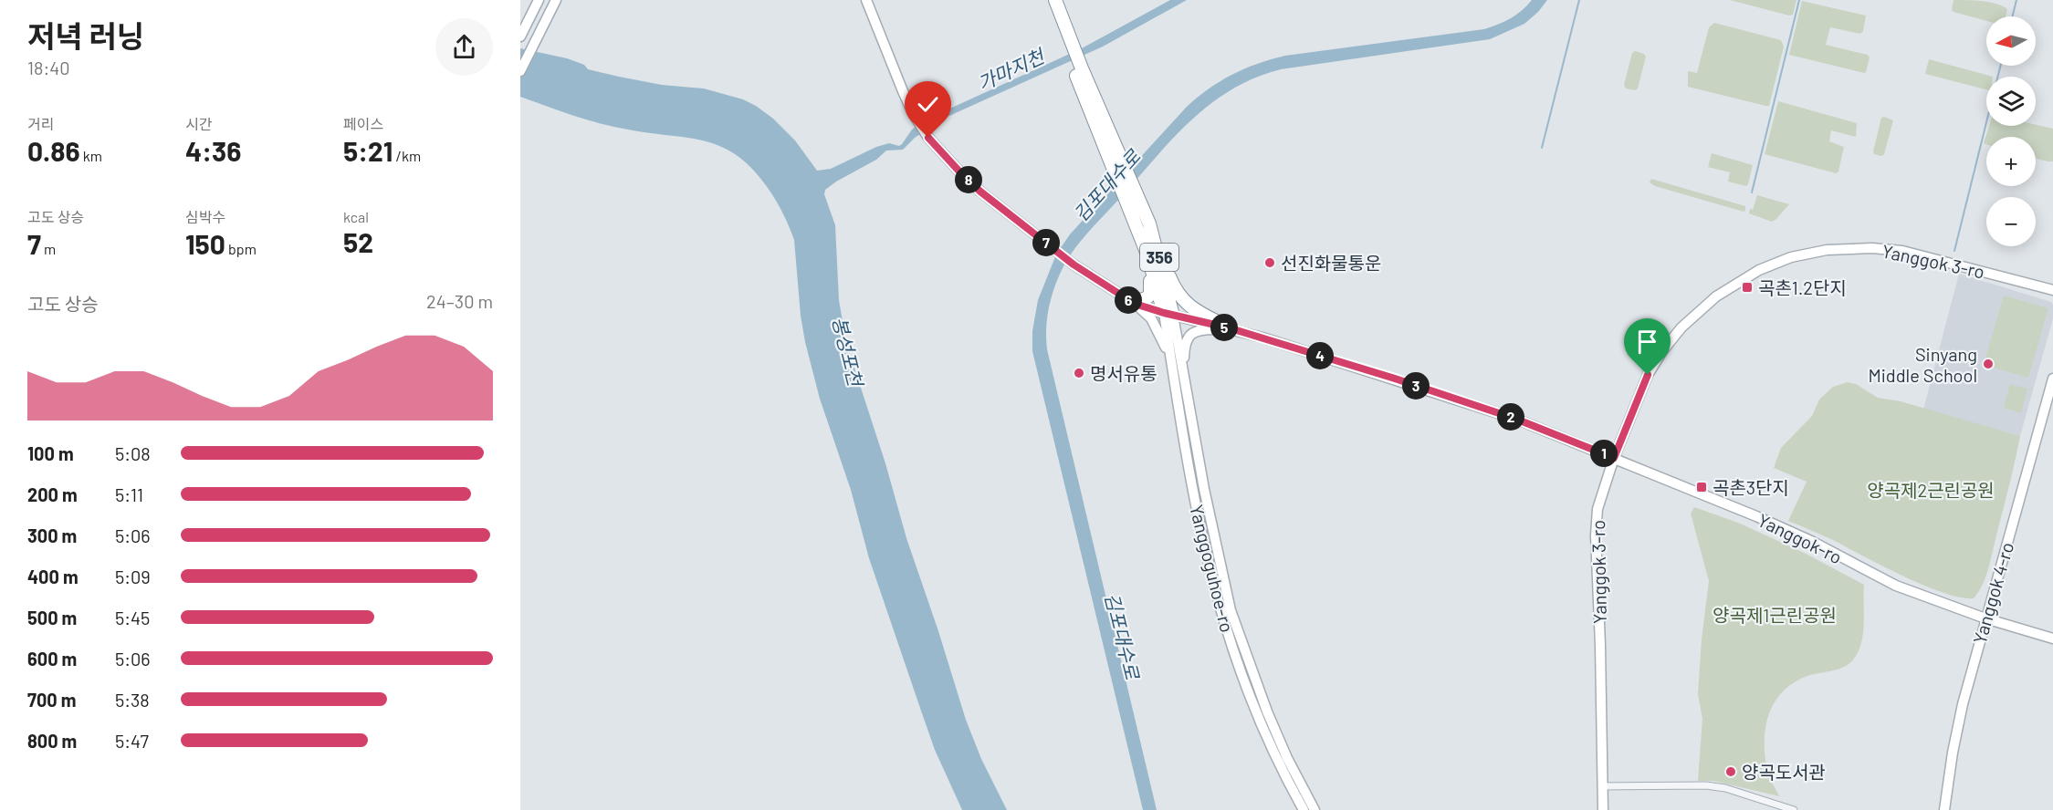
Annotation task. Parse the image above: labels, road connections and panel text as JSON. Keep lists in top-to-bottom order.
{
  "streets": {
    "highway": ["356"],
    "street": [
      "Yanggok 3-ro",
      "Yanggok-ro",
      "Yanggoguhoe-ro",
      "Yanggok 4-ro"
    ]
  },
  "crossings": [
    ["356", "Yanggok-ro"],
    ["356", "Yanggoguhoe-ro"],
    ["Yanggok 3-ro", "Yanggok-ro"],
    ["Yanggok-ro", "Yanggoguhoe-ro"],
    ["Yanggok-ro", "Yanggok 4-ro"]
  ],
  "water": ["가마지천", "김포대수로", "봉성포천"],
  "parks": ["양곡제2근린공원", "양곡제1근린공원"],
  "places": {
    "other": [
      "선진화물통운",
      "Sinyang Middle School",
      "명서유통",
      "양곡도서관"
    ],
    "transit": ["곡촌1.2단지", "곡촌3단지"]
  },
  "north": "left",
  "page": {
    "heading": ["저녁 러닝", "18:40"],
    "map_buttons": ["+", "−"],
    "stats": [
      ["거리", "0.86 km"],
      ["시간", "4:36"],
      ["페이스", "5:21 /km"],
      ["고도 상승", "7 m"],
      ["심박수", "150 bpm"],
      ["kcal", "52"]
    ],
    "pins": [
      "8",
      "7",
      "6",
      "5",
      "4",
      "3",
      "2",
      "1"
    ],
    "chart": ["고도 상승", "24–30 m"],
    "list": [
      {
        "name": "100 m",
        "note": "5:08"
      },
      {
        "name": "200 m",
        "note": "5:11"
      },
      {
        "name": "300 m",
        "note": "5:06"
      },
      {
        "name": "400 m",
        "note": "5:09"
      },
      {
        "name": "500 m",
        "note": "5:45"
      },
      {
        "name": "600 m",
        "note": "5:06"
      },
      {
        "name": "700 m",
        "note": "5:38"
      },
      {
        "name": "800 m",
        "note": "5:47"
      }
    ]
  }
}
